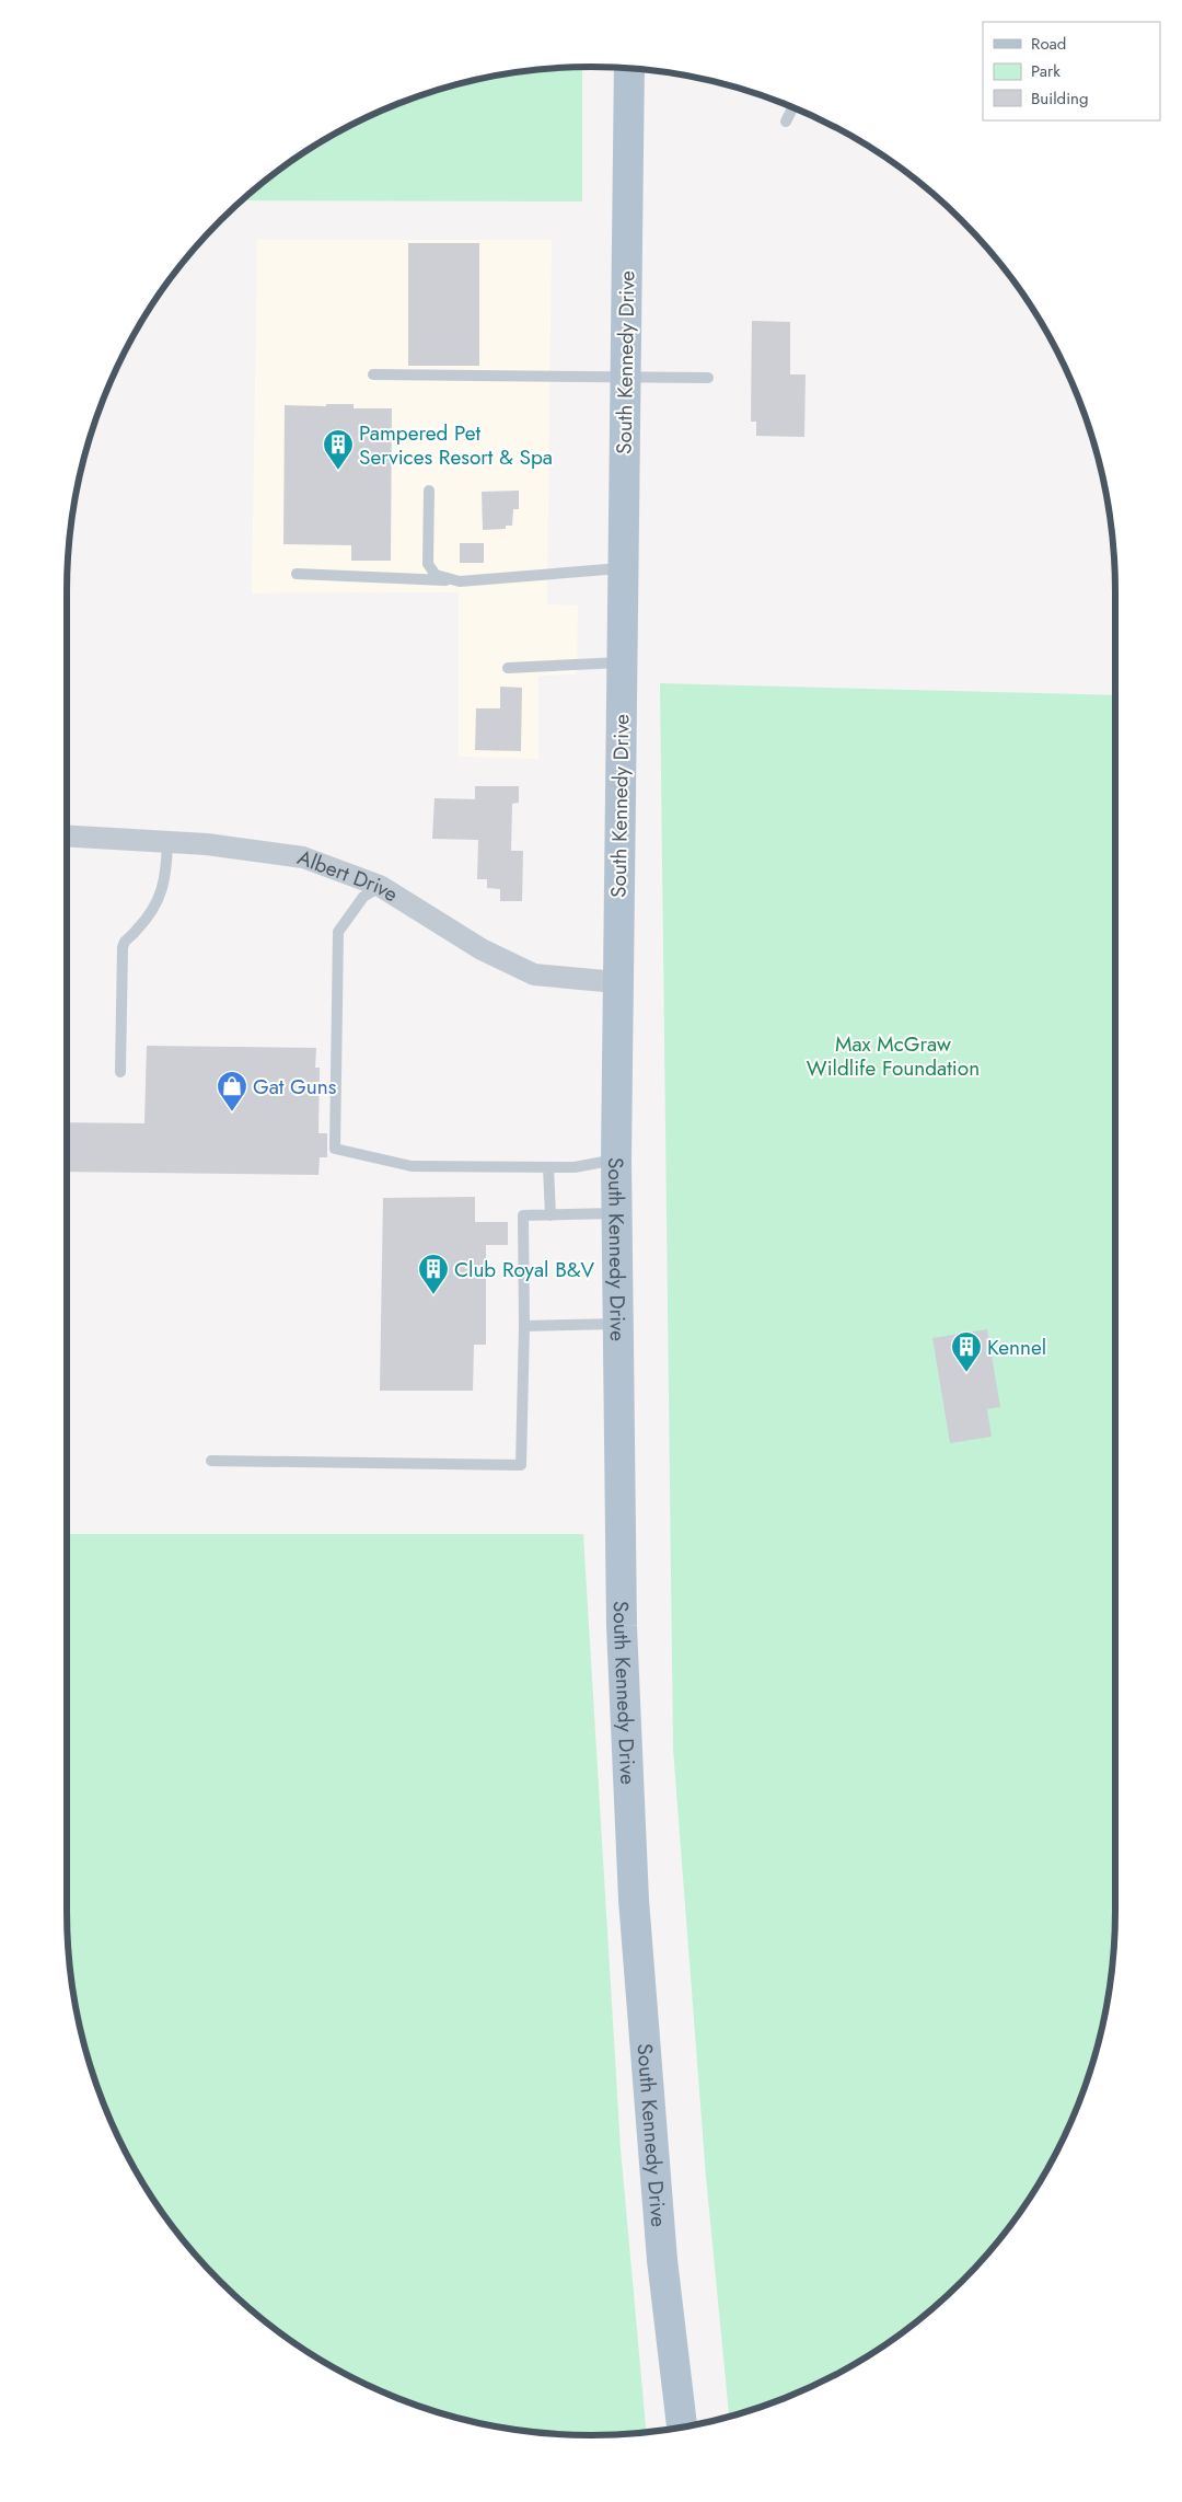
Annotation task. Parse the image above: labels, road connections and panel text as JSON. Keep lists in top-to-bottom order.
{
  "streets": {
    "main road": ["South Kennedy Drive"],
    "street": ["Albert Drive"]
  },
  "crossings": [
    ["South Kennedy Drive", "Albert Drive"]
  ],
  "parks": ["Max McGraw Wildlife Foundation"],
  "places": {
    "building": ["Pampered Pet Services Resort & Spa", "Club Royal B&V", "Kennel"],
    "shop": ["Gat Guns"]
  },
  "legend": ["Road", "Park", "Building"]
}
